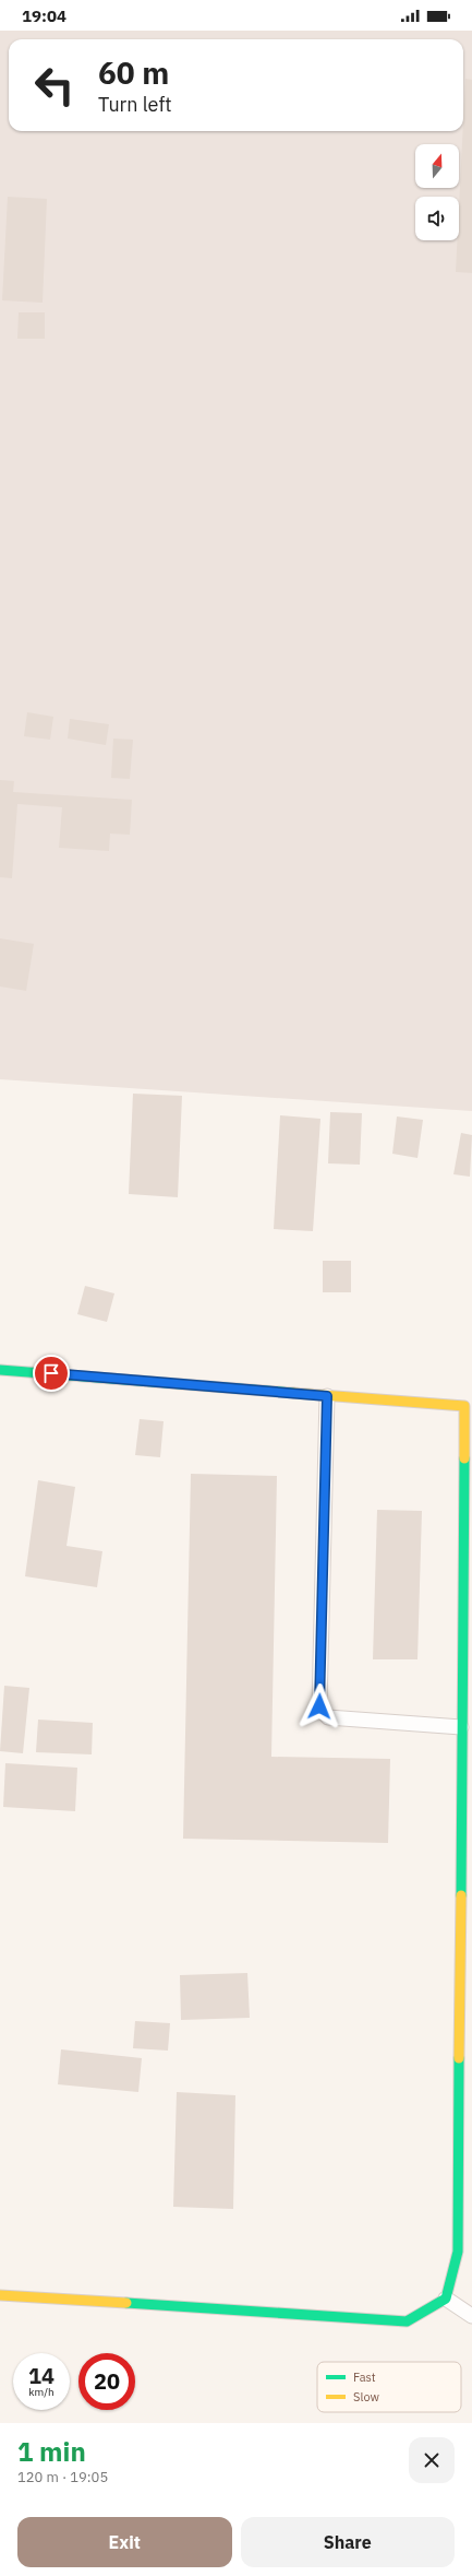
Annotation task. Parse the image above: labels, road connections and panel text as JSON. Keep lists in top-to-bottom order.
{
  "legend": ["Fast", "Slow"],
  "north": "top",
  "page": {
    "status": "19:04",
    "turn": ["60 m", "Turn left"],
    "speed": "14 km/h",
    "limit": "20",
    "heading": ["1 min", "120 m · 19:05"],
    "buttons": ["Exit", "Share"]
  }
}
